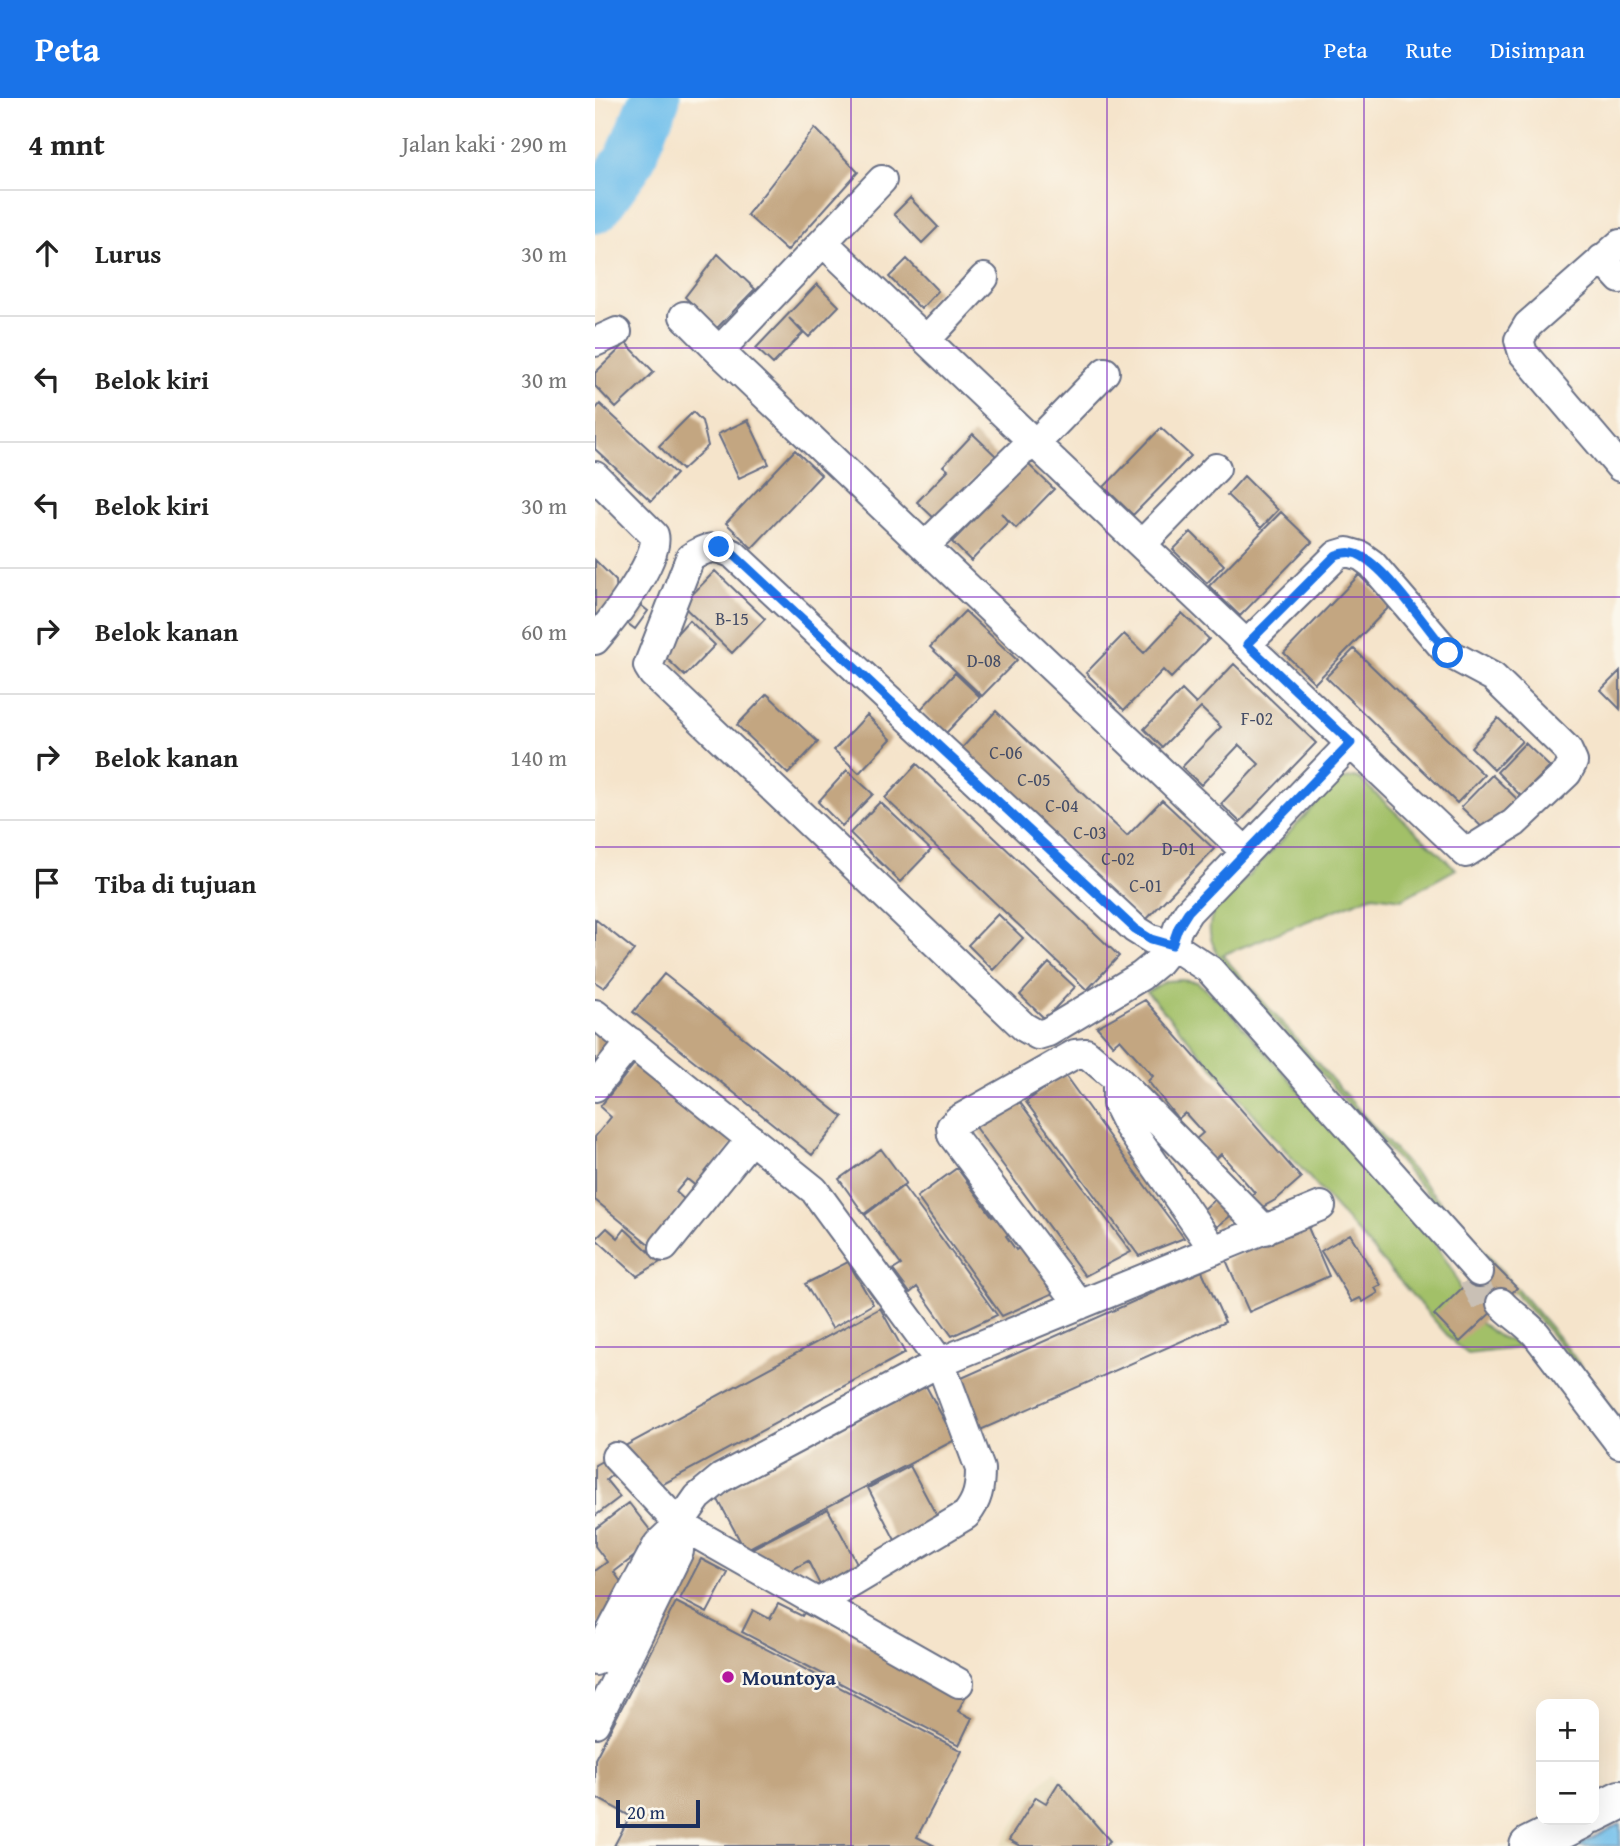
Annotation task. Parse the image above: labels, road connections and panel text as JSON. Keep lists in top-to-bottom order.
{
  "places": ["Mountoya"],
  "house_numbers": [
    "B-15",
    "D-08",
    "F-02",
    "C-06",
    "C-05",
    "C-04",
    "C-03",
    "D-01",
    "C-02",
    "C-01"
  ],
  "scale_bar": "20 m",
  "page": {
    "header": "Peta",
    "nav": ["Peta", "Rute", "Disimpan"],
    "heading": ["4 mnt", "Jalan kaki · 290 m"],
    "list": [
      ["Lurus", "30 m"],
      ["Belok kiri", "30 m"],
      ["Belok kiri", "30 m"],
      ["Belok kanan", "60 m"],
      ["Belok kanan", "140 m"],
      "Tiba di tujuan"
    ],
    "map_buttons": ["+", "−"],
    "scale": "20 m"
  }
}
